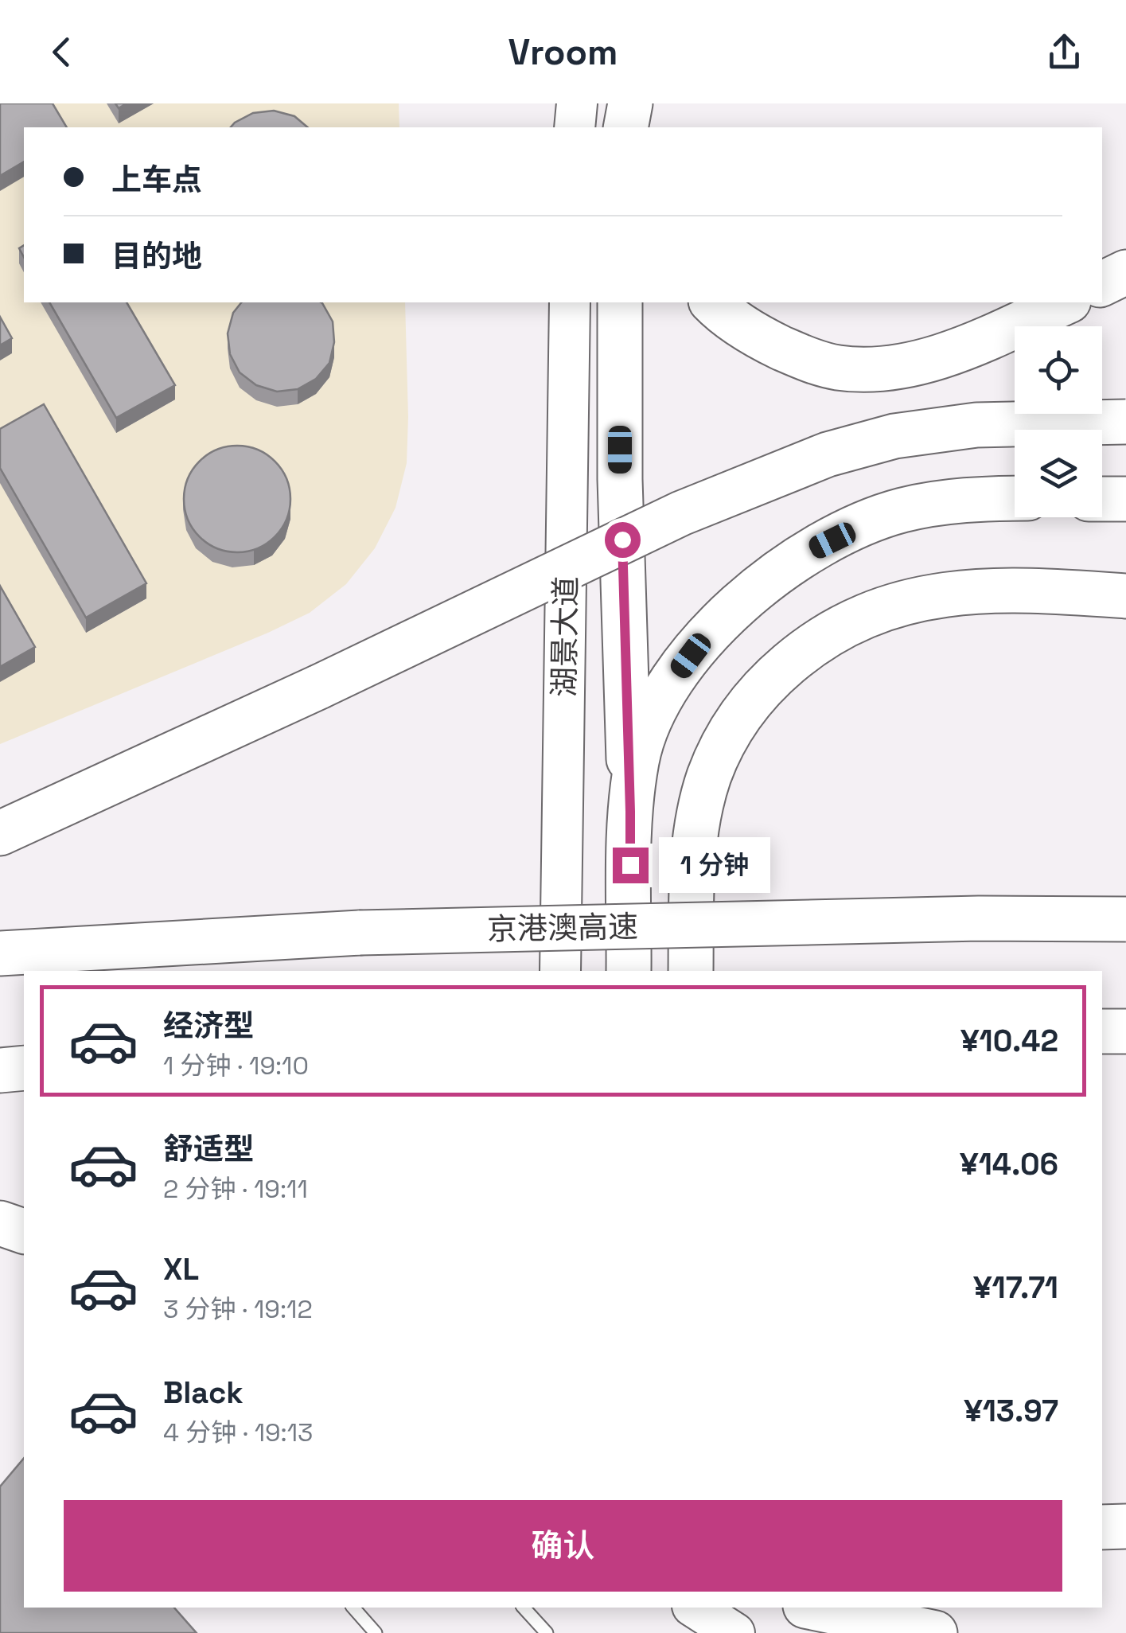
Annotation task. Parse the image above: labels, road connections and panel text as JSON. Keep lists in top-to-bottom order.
{
  "streets": {
    "highway": ["京港澳高速"],
    "main road": ["湖景大道"]
  },
  "page": {
    "header": "Vroom",
    "banner": ["上车点", "目的地"],
    "bubble": "1 分钟",
    "list": [
      {
        "name": "经济型",
        "note": "1 分钟 · 19:10",
        "value": "¥10.42"
      },
      {
        "name": "舒适型",
        "note": "2 分钟 · 19:11",
        "value": "¥14.06"
      },
      {
        "name": "XL",
        "note": "3 分钟 · 19:12",
        "value": "¥17.71"
      },
      {
        "name": "Black",
        "note": "4 分钟 · 19:13",
        "value": "¥13.97"
      }
    ],
    "buttons": "确认"
  }
}
